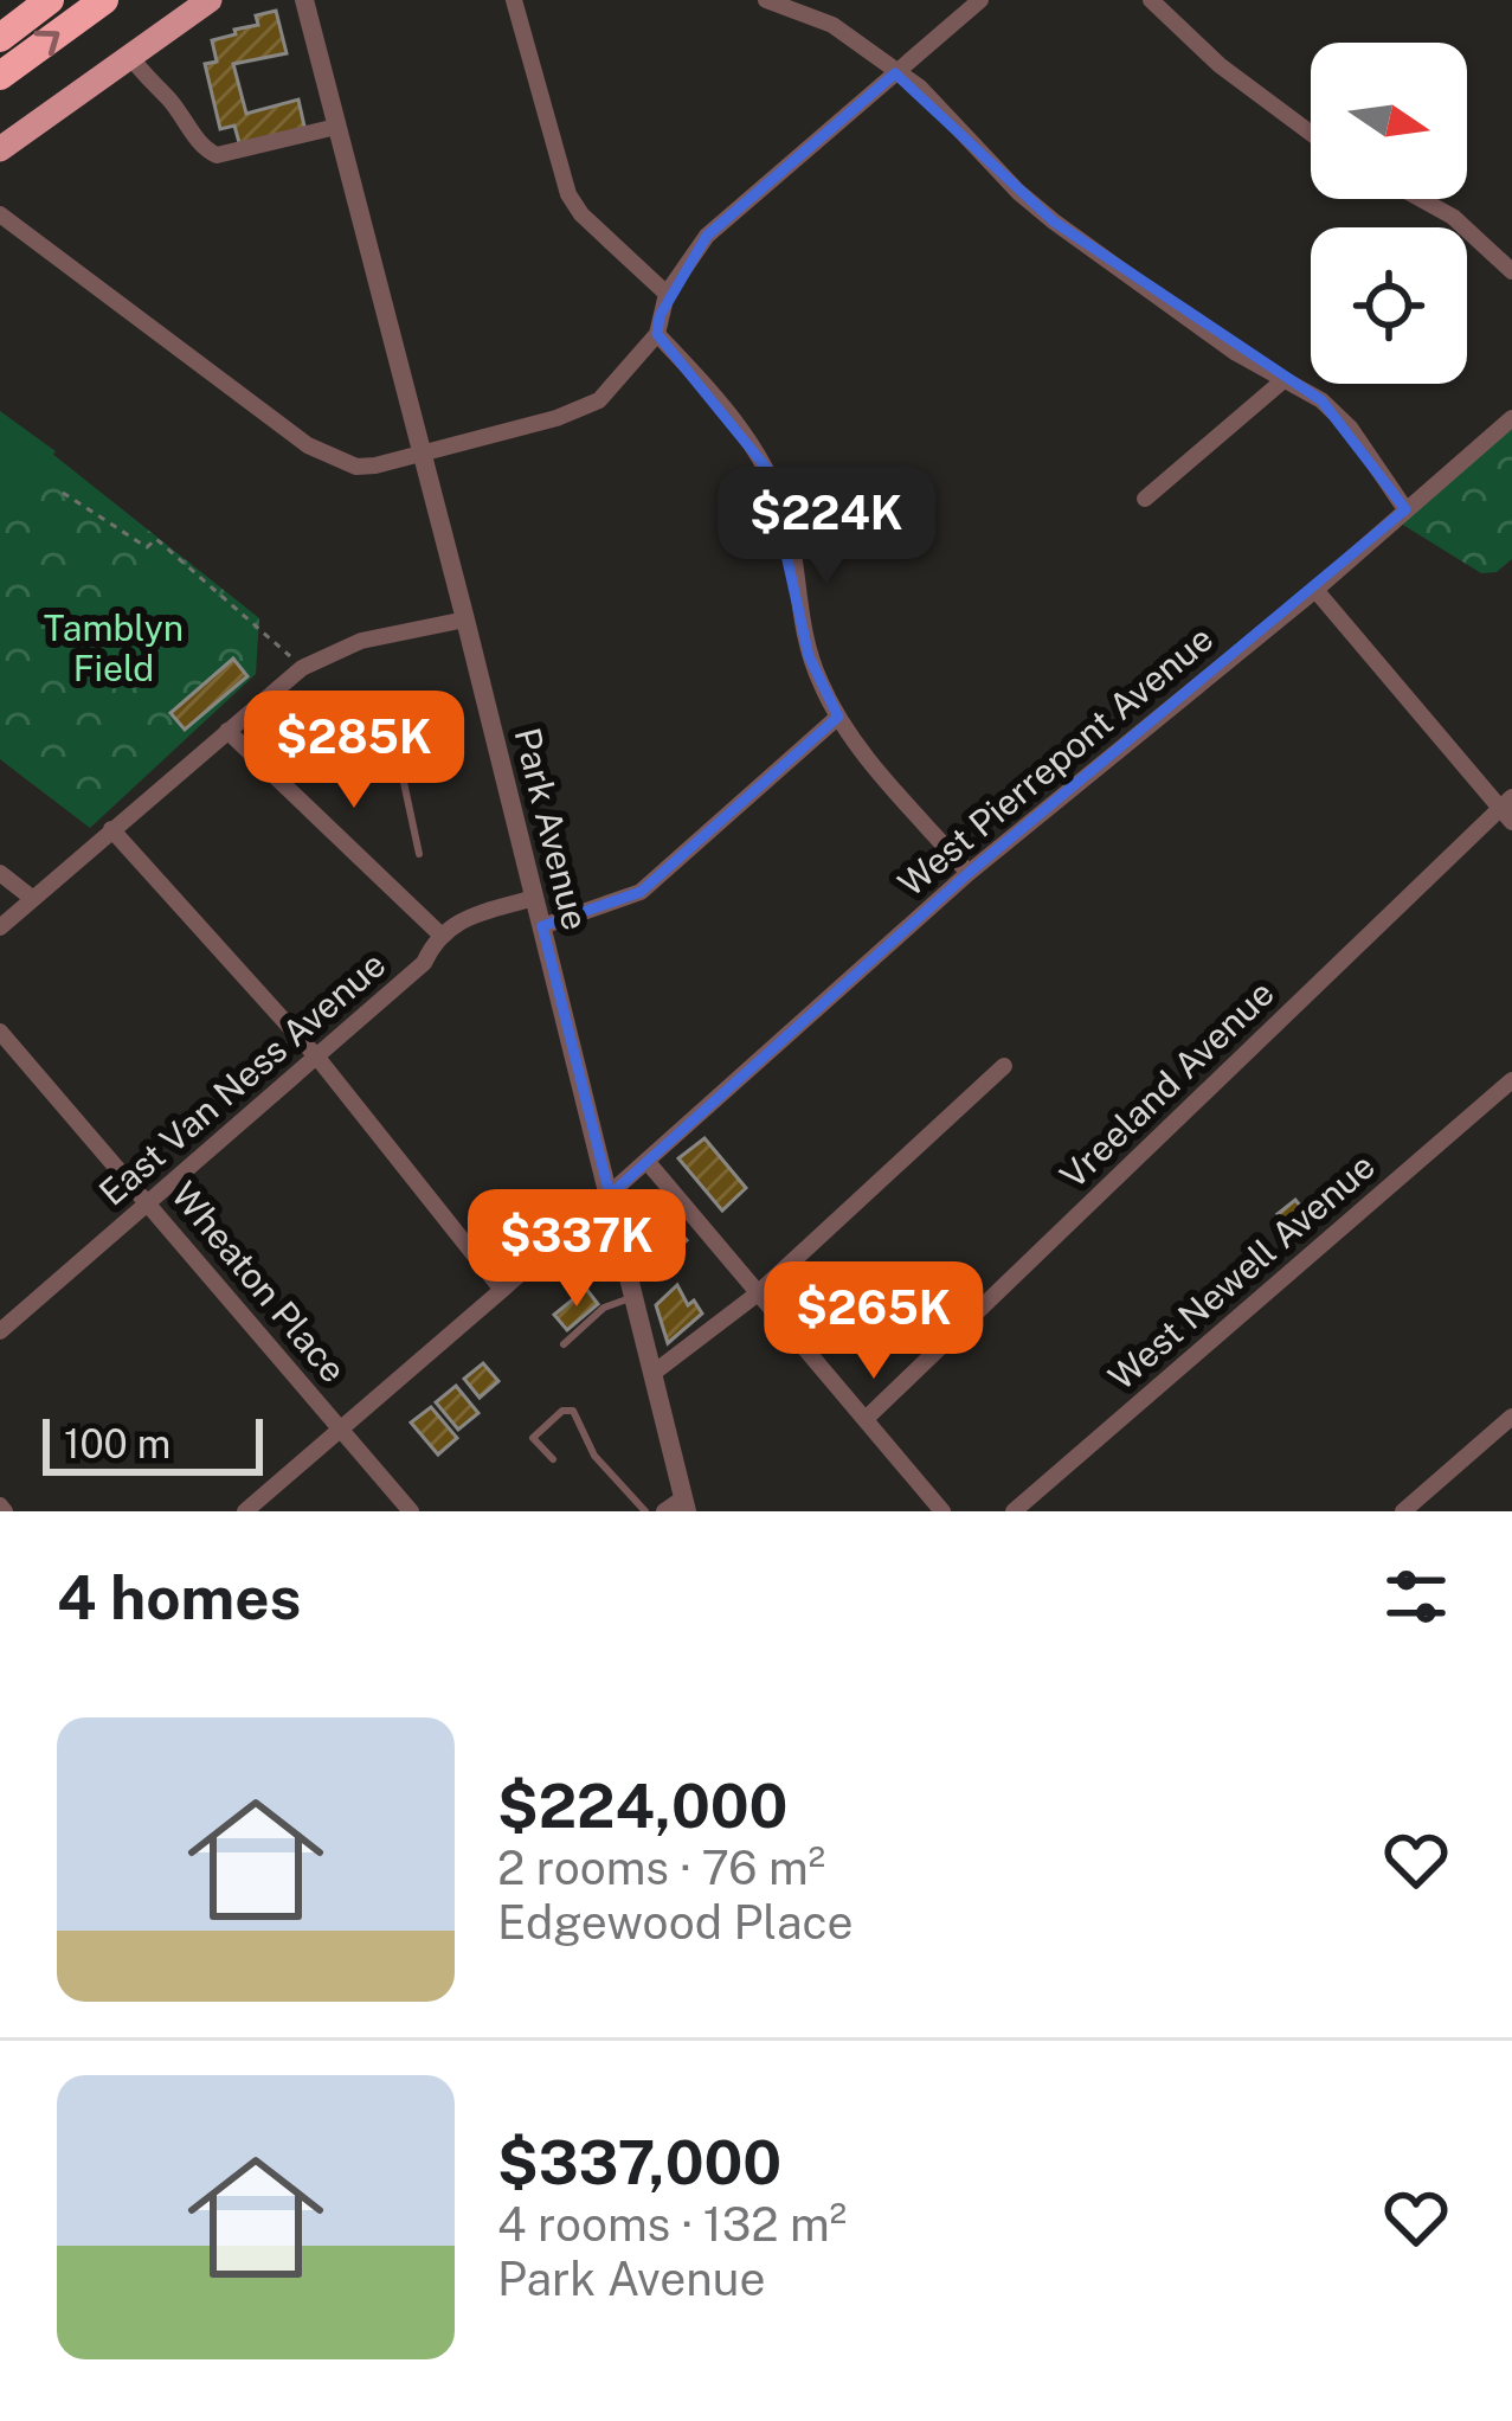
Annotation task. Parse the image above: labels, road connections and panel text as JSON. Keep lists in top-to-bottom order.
{
  "streets": {
    "street": [
      "West Pierrepont Avenue",
      "Park Avenue",
      "East Van Ness Avenue",
      "Vreeland Avenue",
      "West Newell Avenue",
      "Wheaton Place"
    ]
  },
  "crossings": [
    ["West Pierrepont Avenue", "Park Avenue"],
    ["West Pierrepont Avenue", "Wheaton Place"],
    ["Park Avenue", "East Van Ness Avenue"],
    ["East Van Ness Avenue", "Wheaton Place"]
  ],
  "parks": ["Tamblyn Field"],
  "scale_bar": "100 m",
  "north": "right",
  "page": {
    "price": [
      "$224K",
      "$285K",
      "$337K",
      "$265K"
    ],
    "scale": "100 m",
    "heading": "4 homes",
    "list": [
      {
        "name": "$224,000",
        "note": "2 rooms · 76 m² · Edgewood Place"
      },
      {
        "name": "$337,000",
        "note": "4 rooms · 132 m² · Park Avenue"
      }
    ]
  }
}
